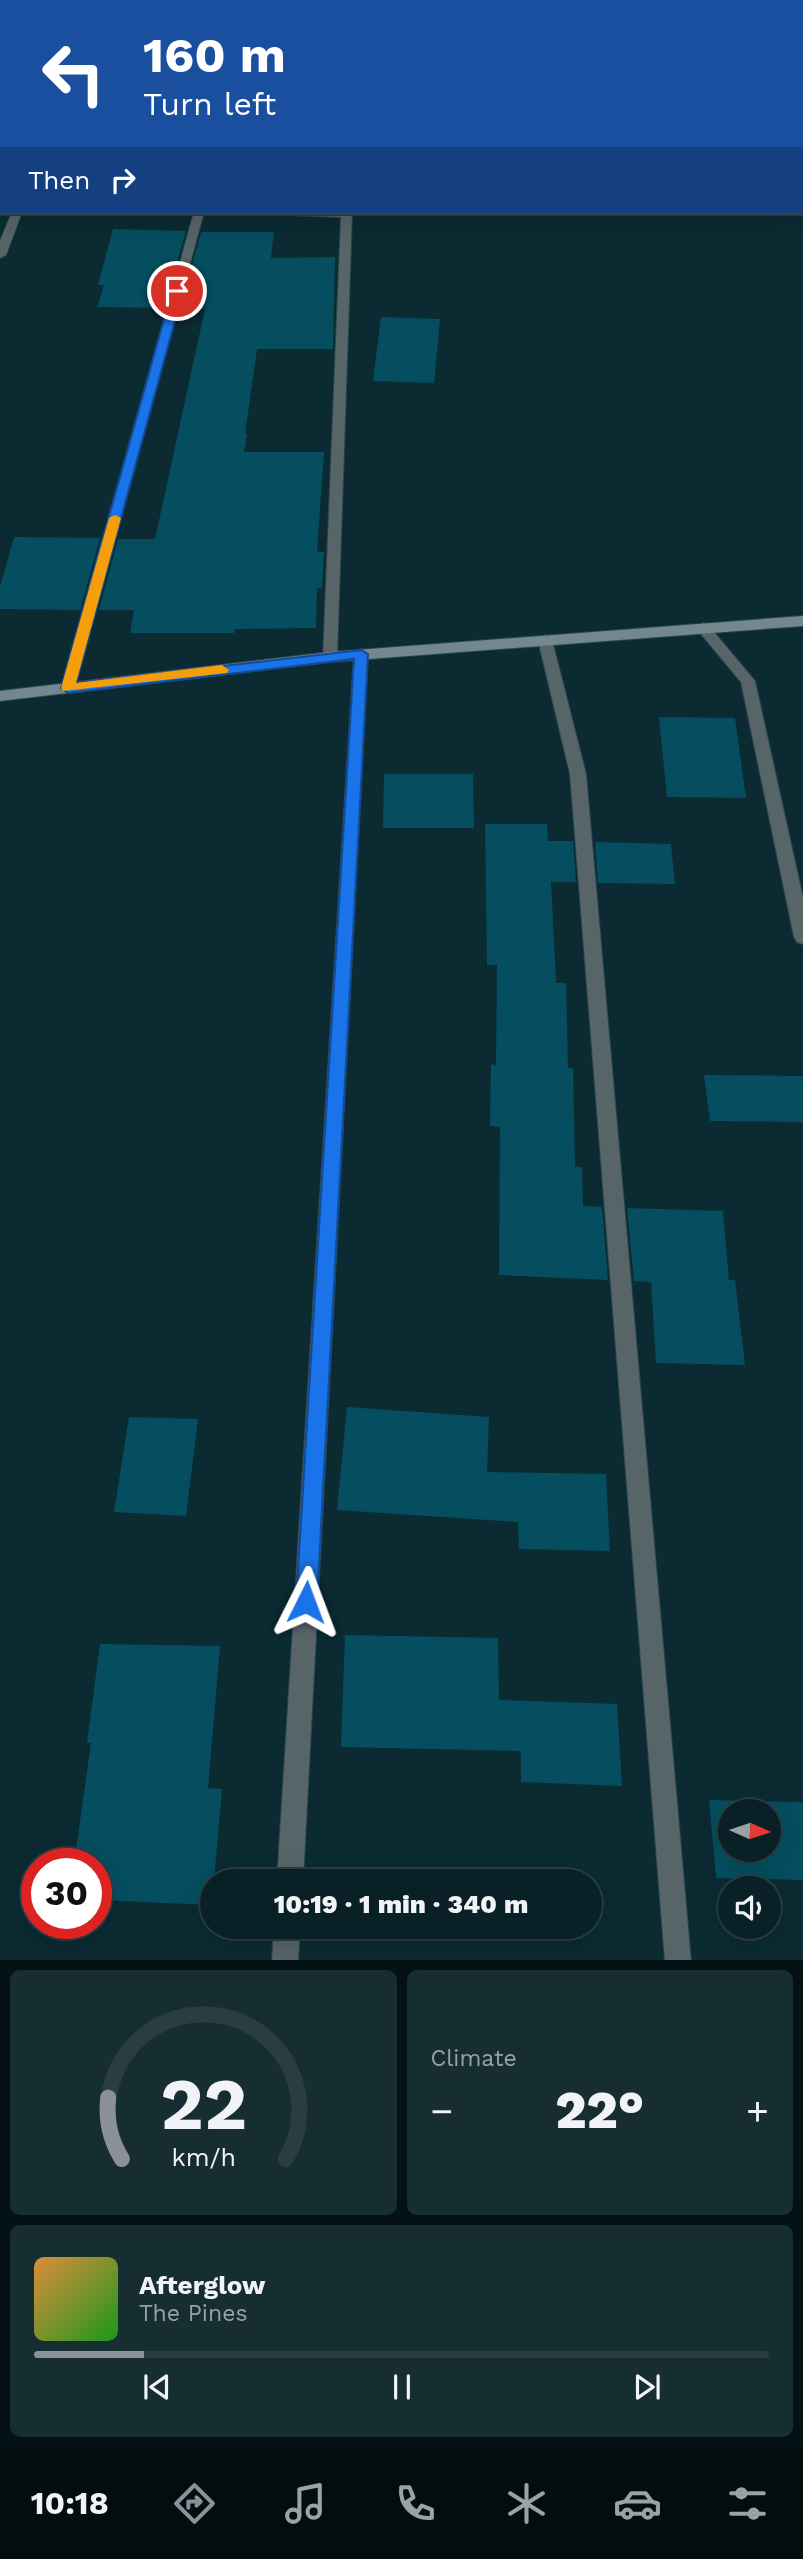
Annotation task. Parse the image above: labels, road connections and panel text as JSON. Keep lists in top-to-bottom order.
{
  "north": "right",
  "page": {
    "turn": ["160 m", "Turn left"],
    "then": "Then",
    "limit": "30",
    "trip": "10:19 · 1 min · 340 m",
    "tile": "Climate",
    "heat": ["−", "22°", "+"],
    "song": ["Afterglow", "The Pines"],
    "tabs": "10:18",
    "gauge": ["22", "km/h"]
  }
}
